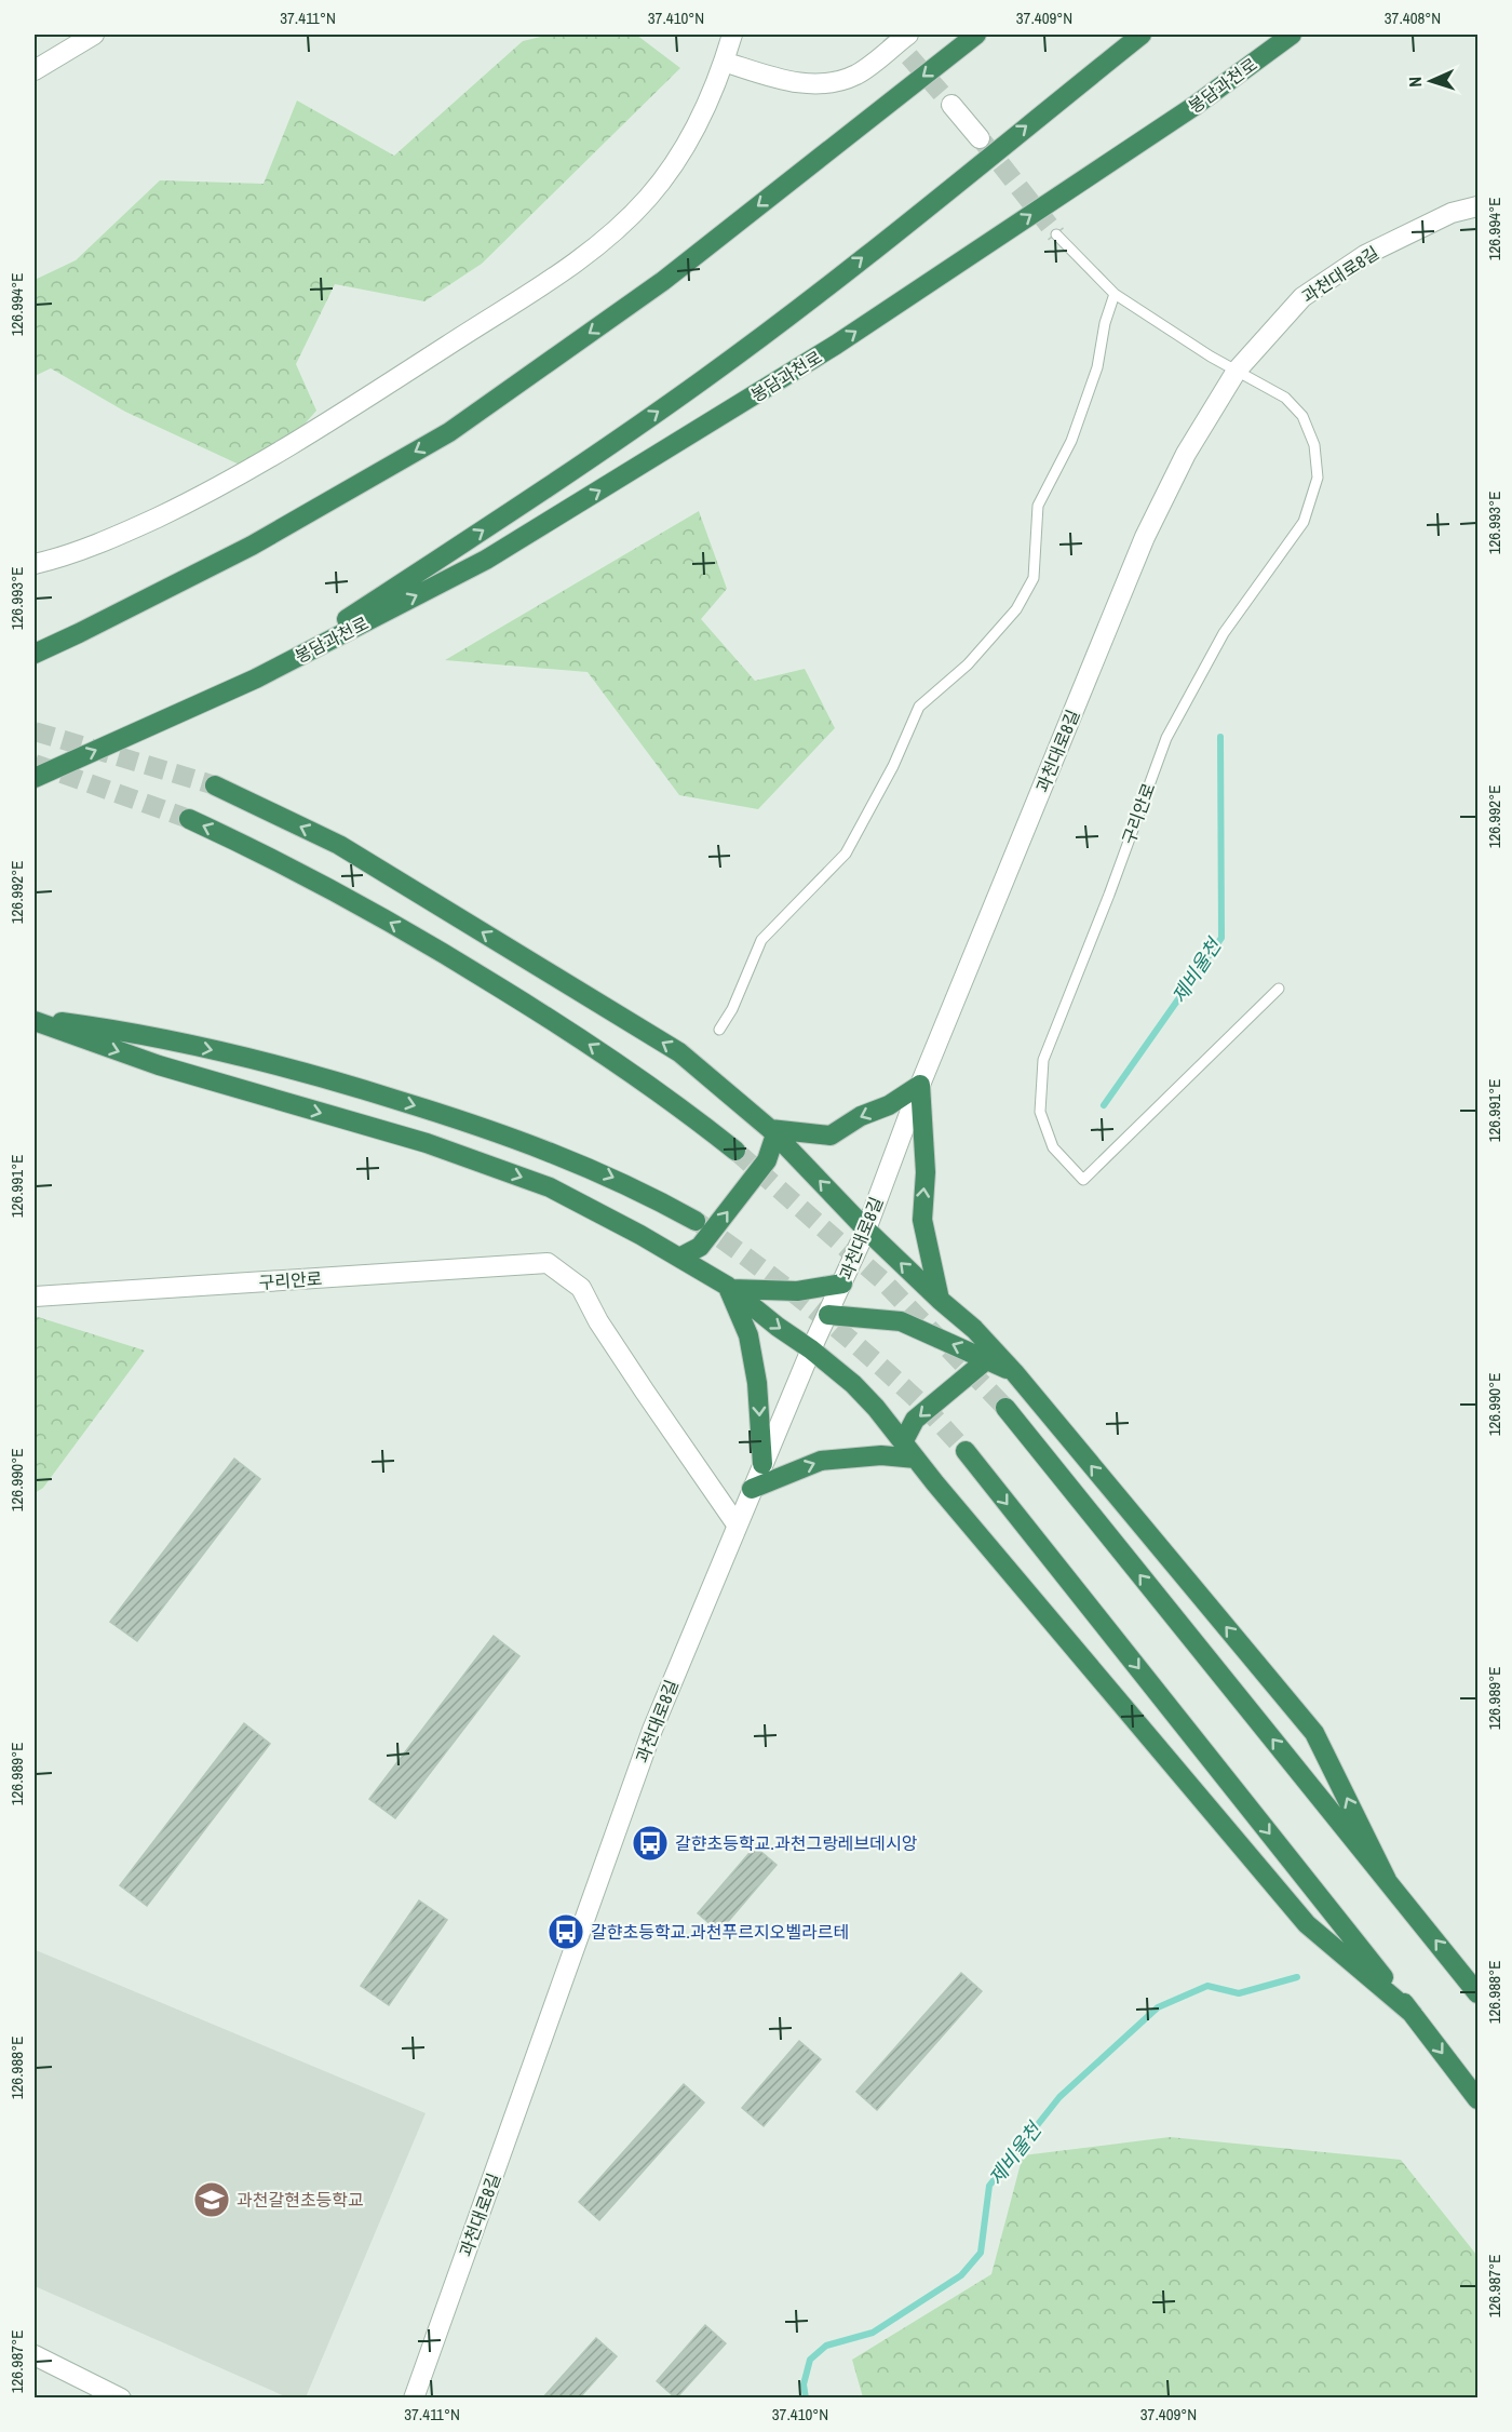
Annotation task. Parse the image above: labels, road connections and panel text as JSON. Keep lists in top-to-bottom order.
{
  "streets": {
    "highway": ["봉담과천로"],
    "street": ["과천대로8길", "구리안로"]
  },
  "crossings": [
    ["과천대로8길", "구리안로"]
  ],
  "water": ["제비울천"],
  "places": {
    "bus stop": ["갈햔초등학교.과천그랑레브데시앙", "갈햔초등학교.과천푸르지오벨라르테"],
    "school or university": ["과천갈현초등학교"]
  },
  "north": "left",
  "coordinates": [
    "37.411°N",
    "37.410°N",
    "37.409°N",
    "37.408°N",
    "126.994°E",
    "126.993°E",
    "126.992°E",
    "126.991°E",
    "126.990°E",
    "126.989°E",
    "126.988°E",
    "126.987°E"
  ]
}
